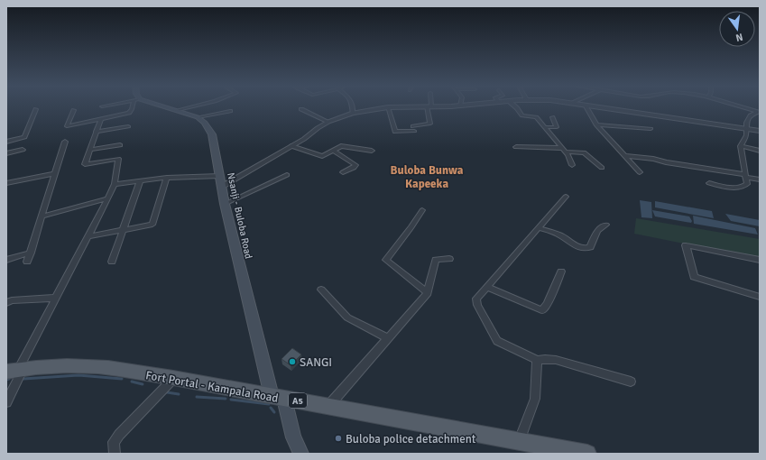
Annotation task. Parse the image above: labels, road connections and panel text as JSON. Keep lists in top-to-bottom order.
{
  "streets": {
    "main road": ["Nsanji - Buloba Road", "Fort Portal - Kampala Road", "A5"]
  },
  "crossings": [
    ["Nsanji - Buloba Road", "Fort Portal - Kampala Road"]
  ],
  "districts": ["Buloba Bunwa Kapeeka"],
  "places": ["SANGI", "Buloba police detachment"],
  "north": "bottom"
}
